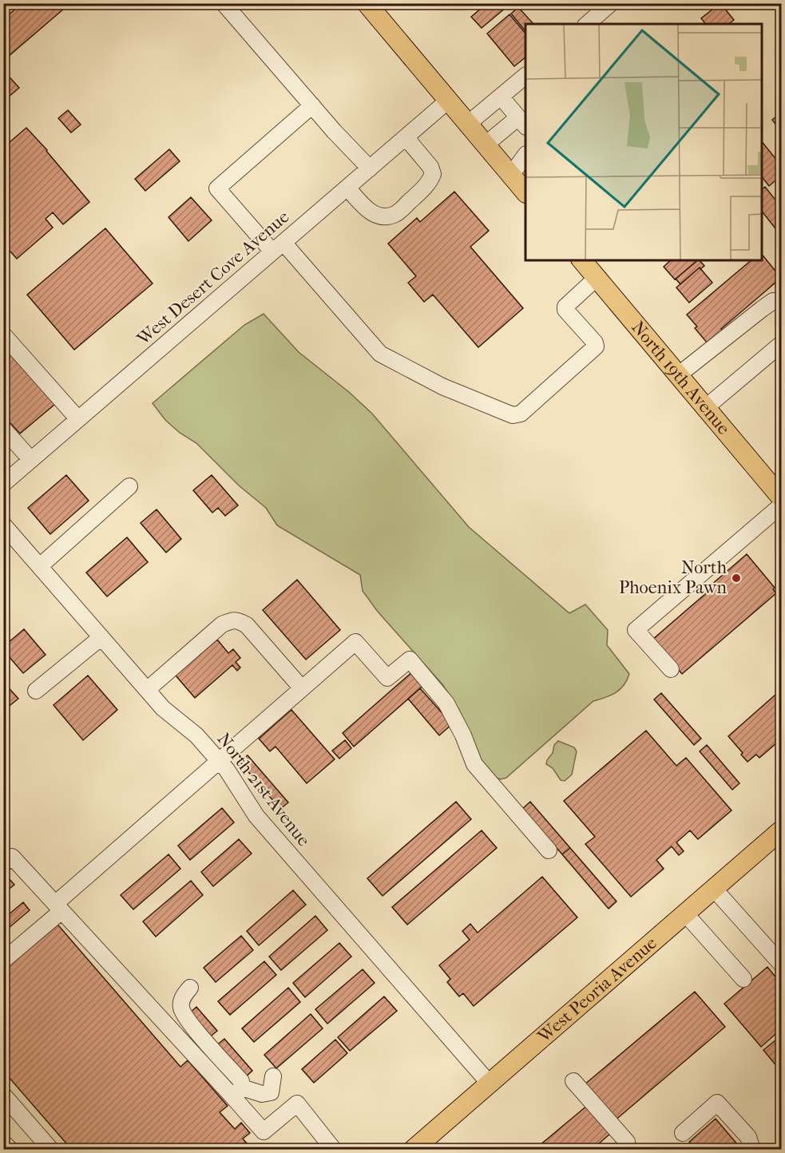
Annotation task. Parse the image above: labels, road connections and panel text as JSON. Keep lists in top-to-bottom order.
{
  "streets": {
    "main road": ["North 19th Avenue", "West Peoria Avenue"],
    "street": ["West Desert Cove Avenue", "North 21st Avenue"]
  },
  "crossings": [
    ["North 21st Avenue", "West Peoria Avenue"]
  ],
  "places": ["North Phoenix Pawn"]
}
